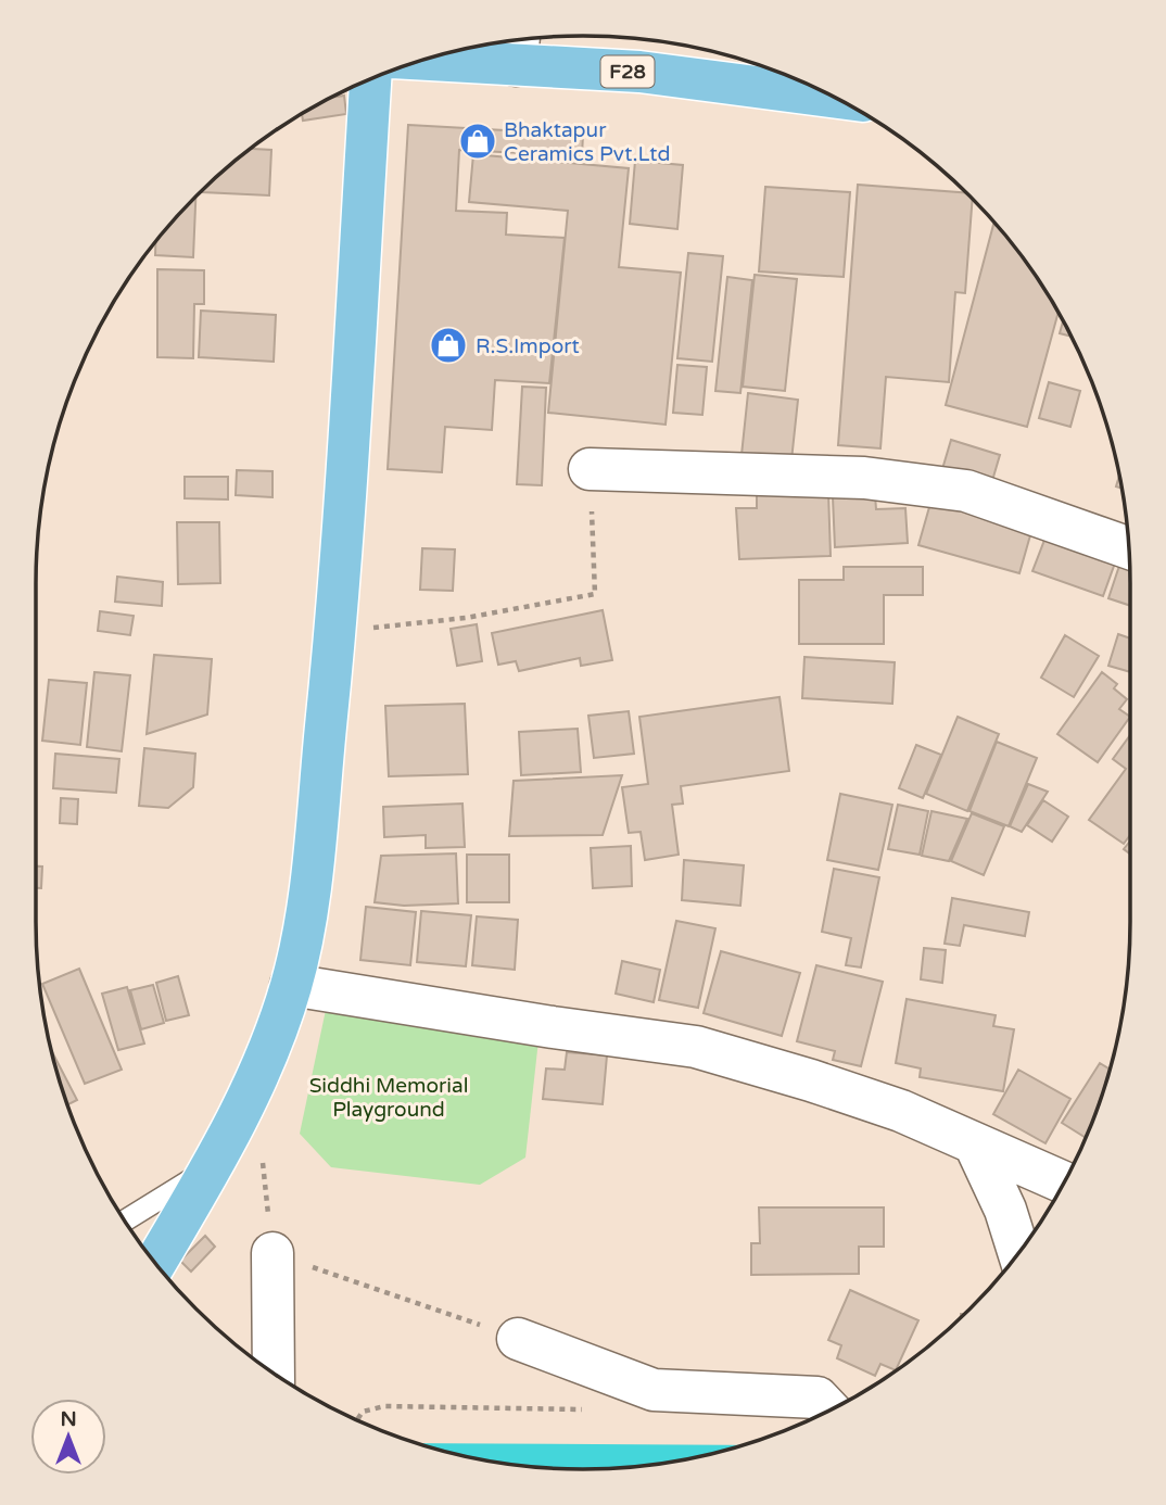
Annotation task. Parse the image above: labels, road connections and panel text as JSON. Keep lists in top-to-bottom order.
{
  "streets": {
    "main road": ["F28"]
  },
  "parks": ["Siddhi Memorial Playground"],
  "places": {
    "shop": ["Bhaktapur Ceramics Pvt.Ltd", "R.S.Import"]
  },
  "north": "top"
}
